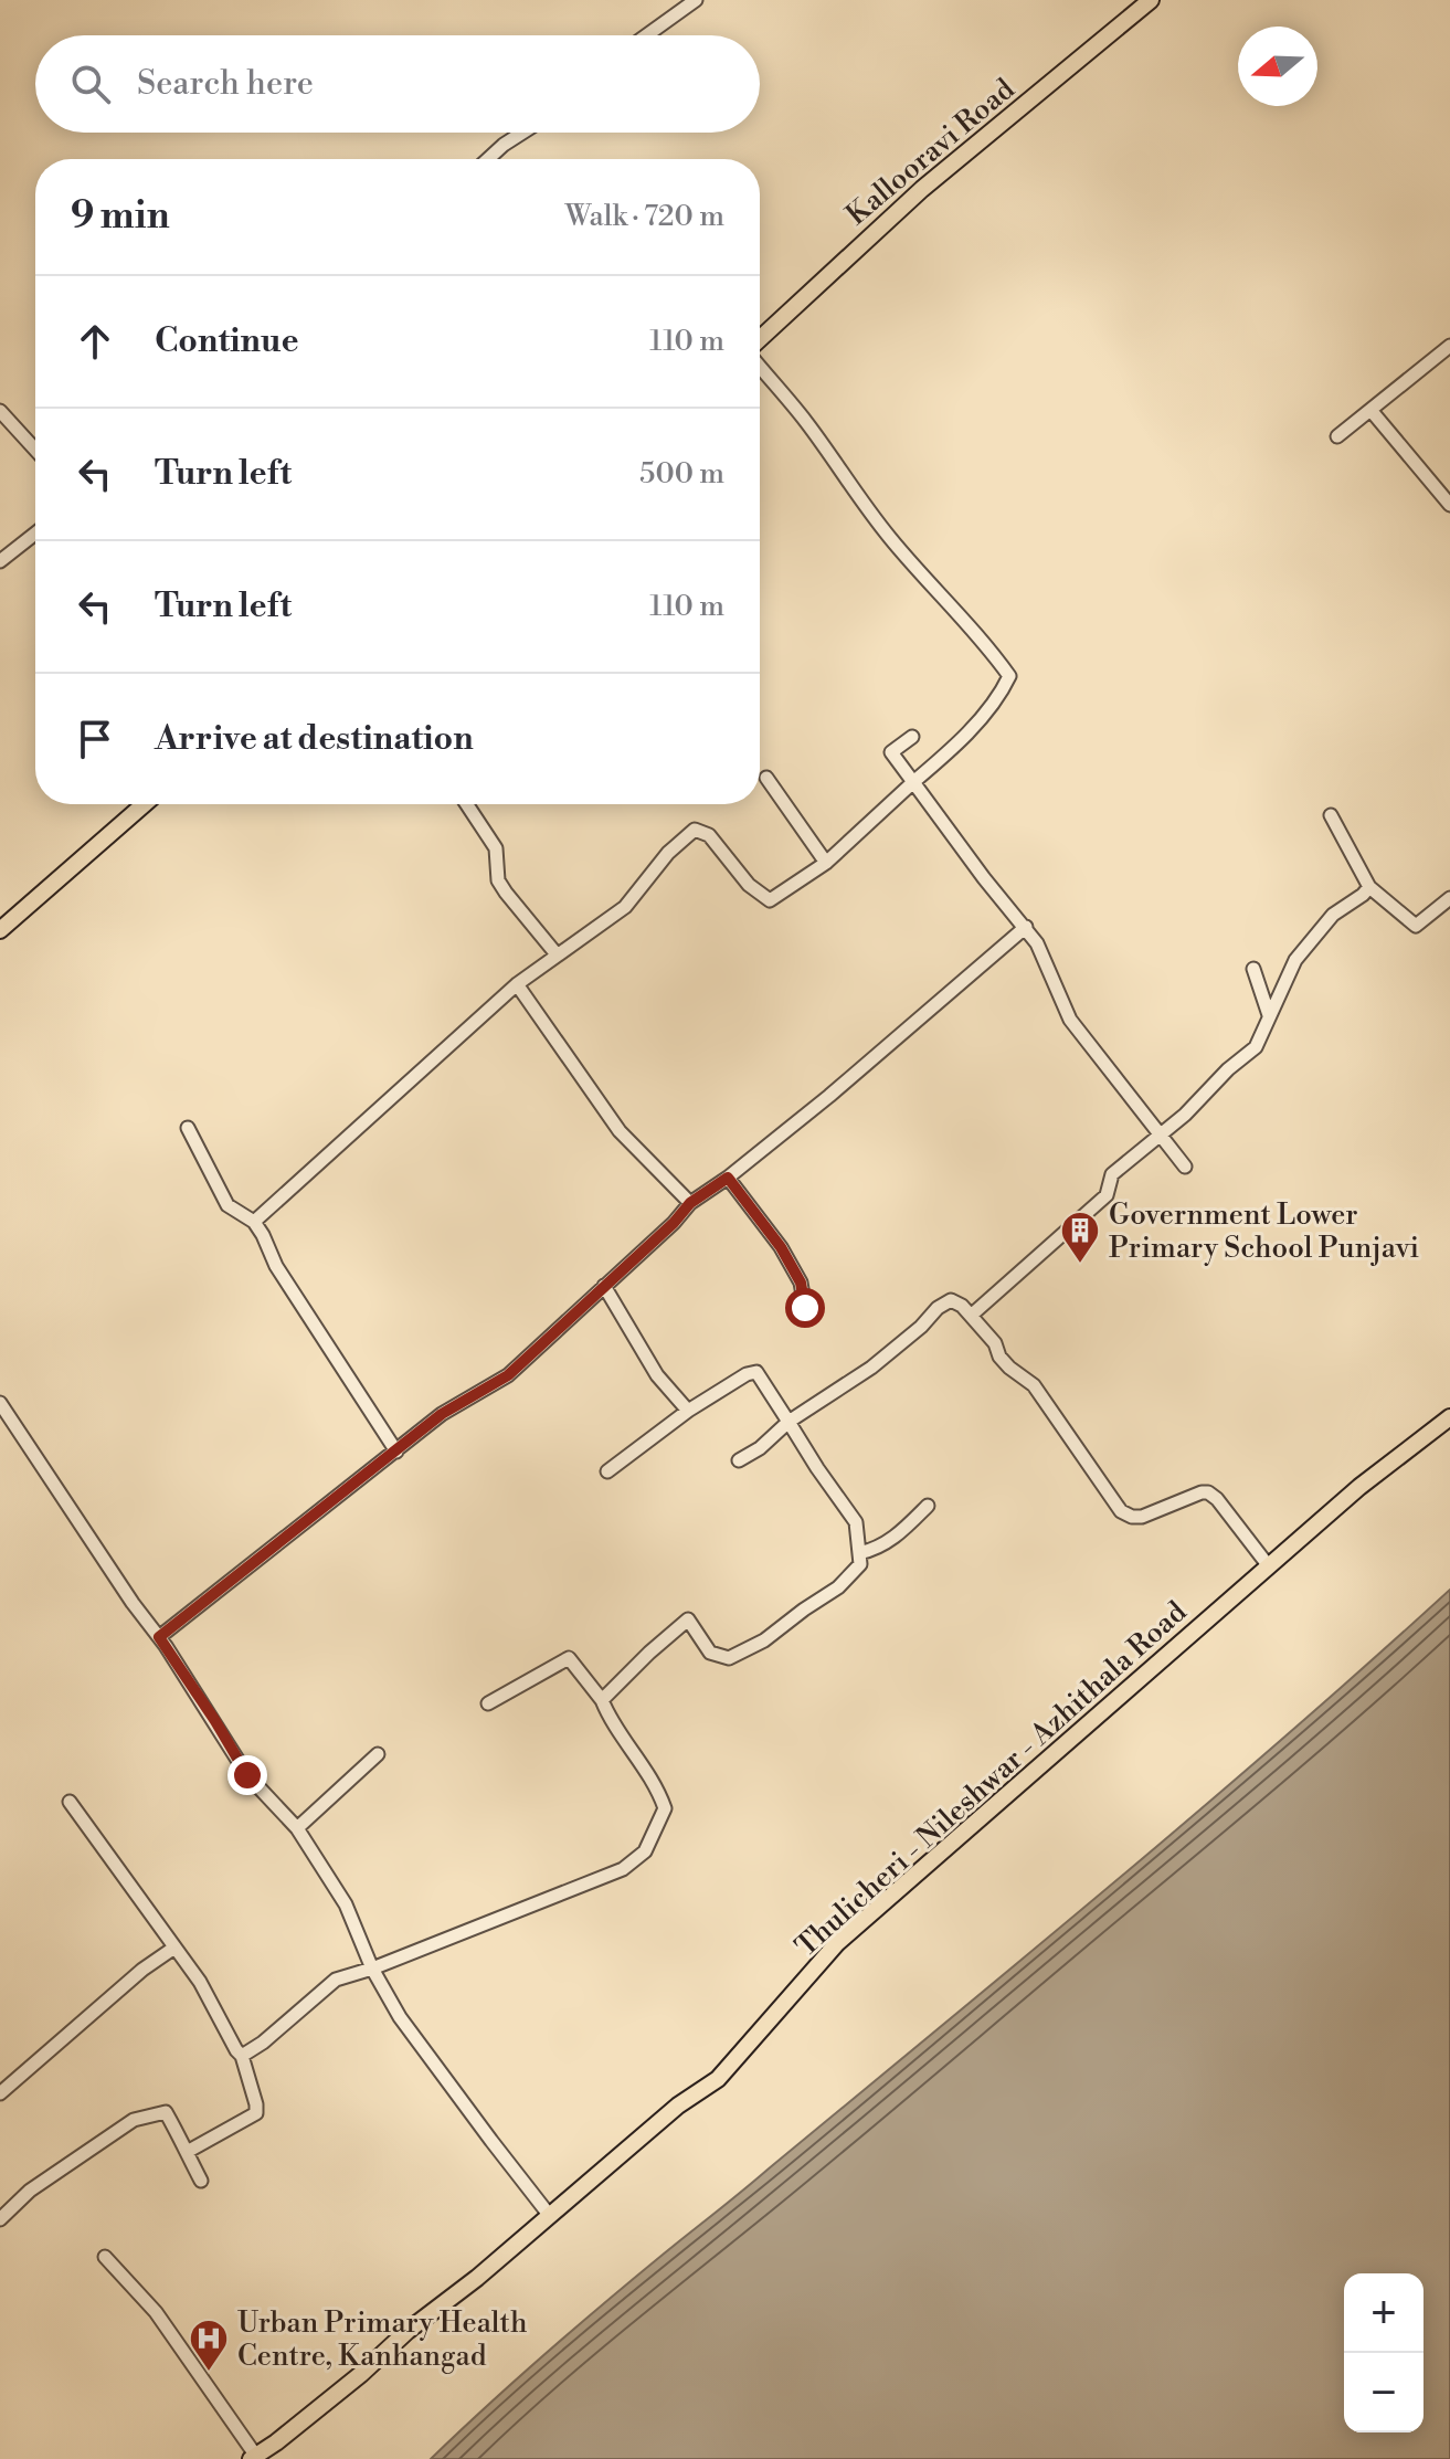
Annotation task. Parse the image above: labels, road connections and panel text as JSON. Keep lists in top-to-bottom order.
{
  "streets": {
    "main road": ["Kallooravi Road", "Thulicheri - Nileshwar - Azhithala Road"]
  },
  "places": {
    "building": ["Government Lower Primary School Punjavi"],
    "hospital": ["Urban Primary Health Centre, Kanhangad"]
  },
  "north": "left",
  "page": {
    "search": "Search here",
    "heading": ["9 min", "Walk · 720 m"],
    "list": [
      ["Continue", "110 m"],
      ["Turn left", "500 m"],
      ["Turn left", "110 m"],
      "Arrive at destination"
    ],
    "map_buttons": ["+", "−"]
  }
}
